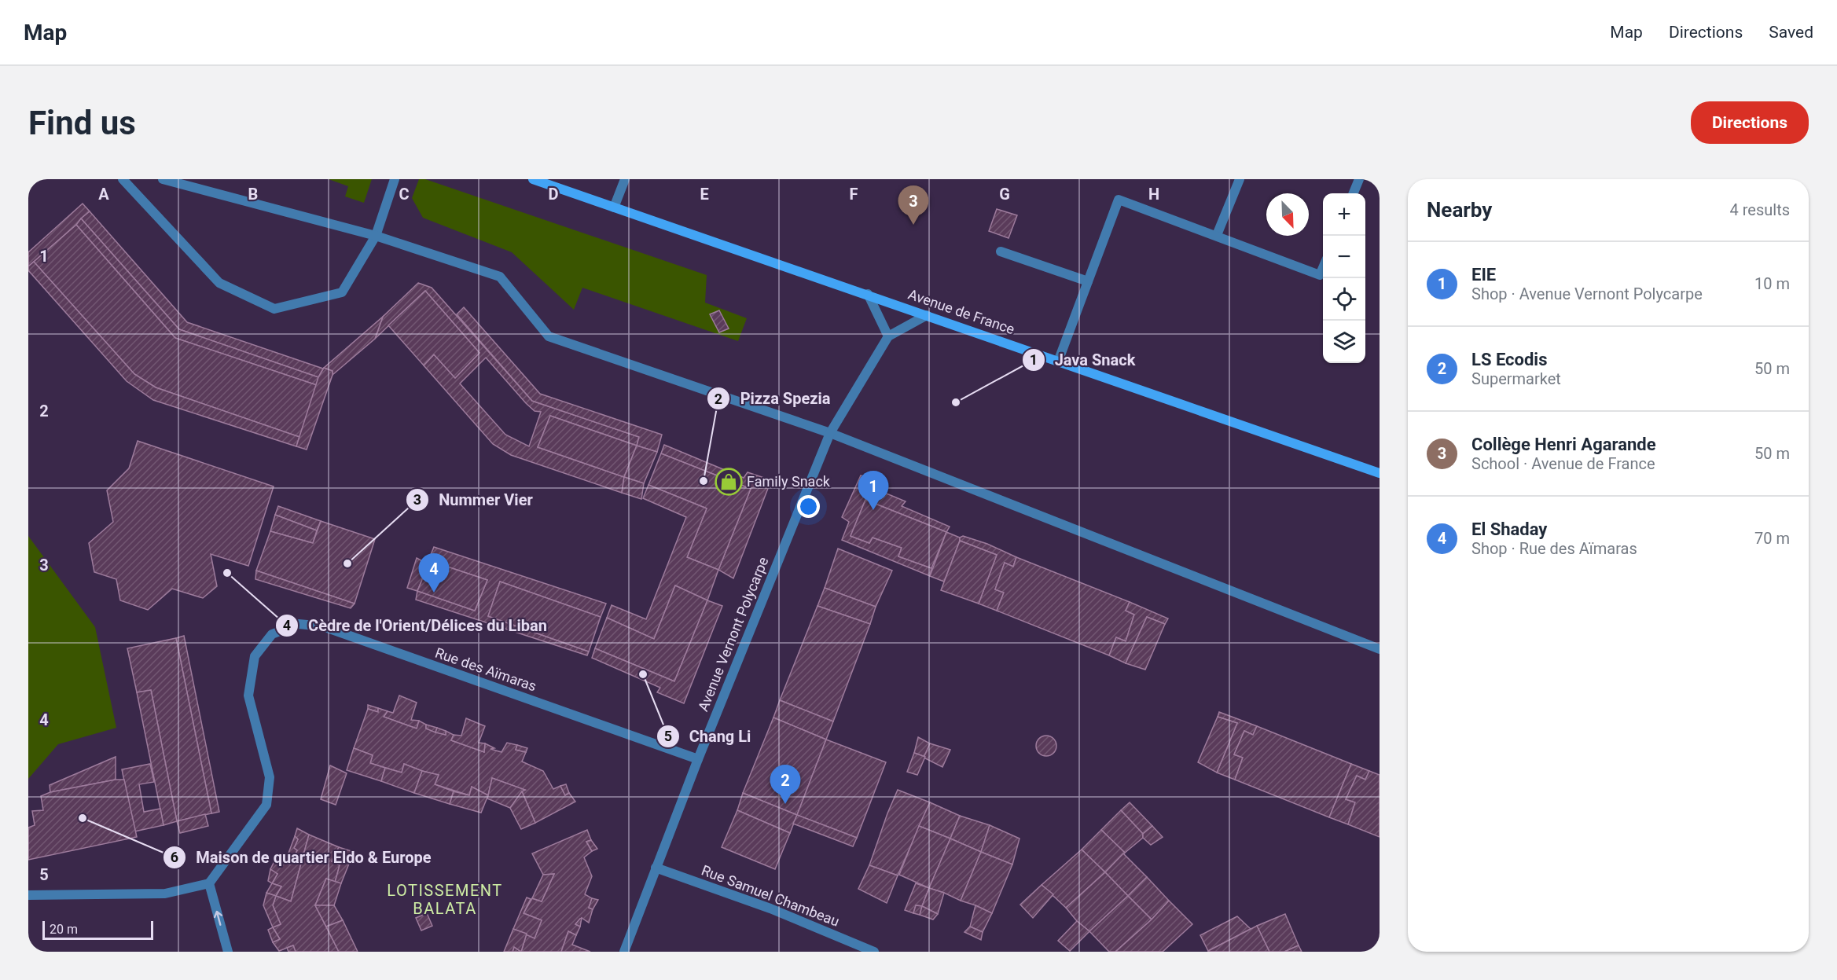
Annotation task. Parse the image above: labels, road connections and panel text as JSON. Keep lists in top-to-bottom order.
{
  "streets": {
    "main road": ["Avenue de France"],
    "street": ["Avenue Vernont Polycarpe", "Rue des Aïmaras", "Rue Samuel Chambeau"]
  },
  "crossings": [
    ["Avenue Vernont Polycarpe", "Rue des Aïmaras"],
    ["Avenue Vernont Polycarpe", "Rue Samuel Chambeau"]
  ],
  "districts": ["LOTISSEMENT BALATA"],
  "places": {
    "other": [
      "Java Snack",
      "Pizza Spezia",
      "Nummer Vier",
      "Cèdre de l'Orient/Délices du Liban",
      "Chang Li",
      "Maison de quartier Eldo & Europe"
    ],
    "shop": ["Family Snack"]
  },
  "scale_bar": "20 m",
  "north": "bottom right",
  "page": {
    "header": "Map",
    "nav": ["Map", "Directions", "Saved"],
    "buttons": "Directions",
    "title": "Find us",
    "heading": ["Nearby", "4 results"],
    "pins": [
      "3",
      "1",
      "4",
      "2"
    ],
    "map_buttons": ["+", "−"],
    "list": [
      {
        "mark": "1",
        "name": "EIE",
        "note": "Shop · Avenue Vernont Polycarpe",
        "value": "10 m"
      },
      {
        "mark": "2",
        "name": "LS Ecodis",
        "note": "Supermarket",
        "value": "50 m"
      },
      {
        "mark": "3",
        "name": "Collège Henri Agarande",
        "note": "School · Avenue de France",
        "value": "50 m"
      },
      {
        "mark": "4",
        "name": "El Shaday",
        "note": "Shop · Rue des Aïmaras",
        "value": "70 m"
      }
    ],
    "scale": "20 m"
  },
  "grid": {
    "columns": [
      "A",
      "B",
      "C",
      "D",
      "E",
      "F",
      "G",
      "H"
    ],
    "rows": [
      "1",
      "2",
      "3",
      "4",
      "5"
    ]
  }
}
